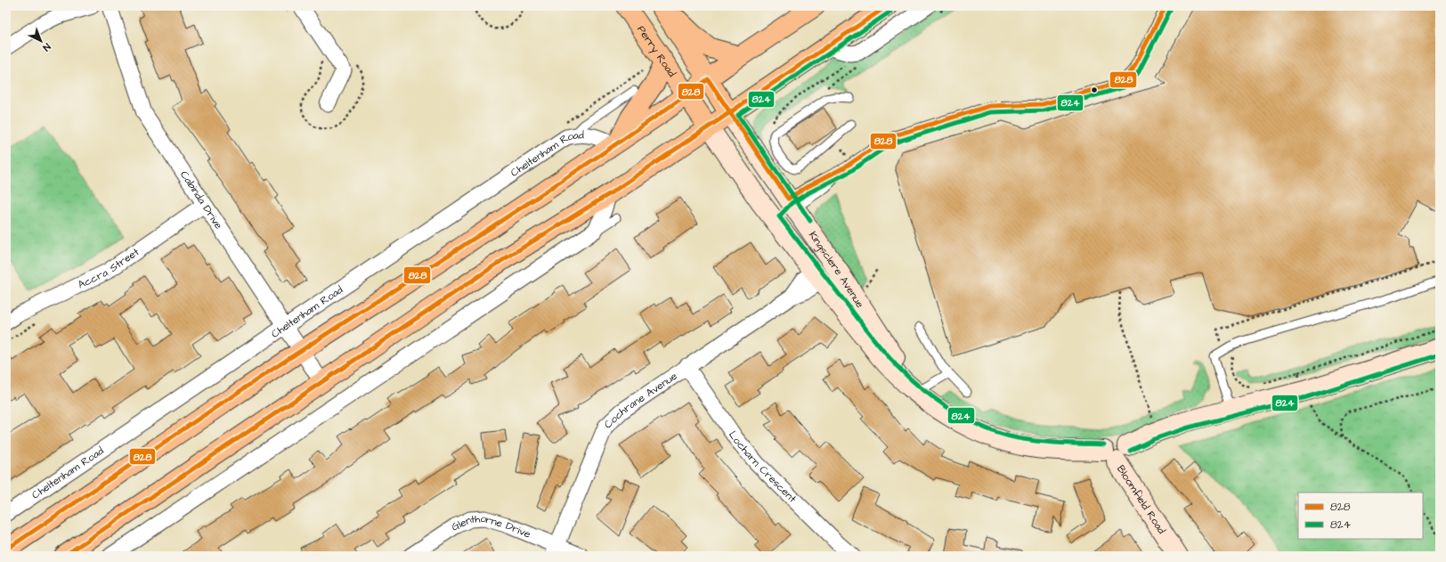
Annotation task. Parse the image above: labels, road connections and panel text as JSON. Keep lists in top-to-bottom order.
{
  "streets": {
    "main road": [
      "Perry Road",
      "Cheltenham Road",
      "Kingsclere Avenue",
      "Bloomfield Road"
    ],
    "street": [
      "Cabinda Drive",
      "Accra Street",
      "Cochrane Avenue",
      "Locharn Crescent",
      "Glenthorne Drive"
    ]
  },
  "crossings": [
    ["Perry Road", "Cheltenham Road"],
    ["Perry Road", "Kingsclere Avenue"],
    ["Cheltenham Road", "Cabinda Drive"],
    ["Cabinda Drive", "Accra Street"],
    ["Kingsclere Avenue", "Cochrane Avenue"],
    ["Kingsclere Avenue", "Bloomfield Road"],
    ["Cochrane Avenue", "Locharn Crescent"],
    ["Cochrane Avenue", "Glenthorne Drive"]
  ],
  "lines": ["transit line 828", "transit line 824"],
  "legend": ["828", "824"],
  "north": "bottom right"
}
